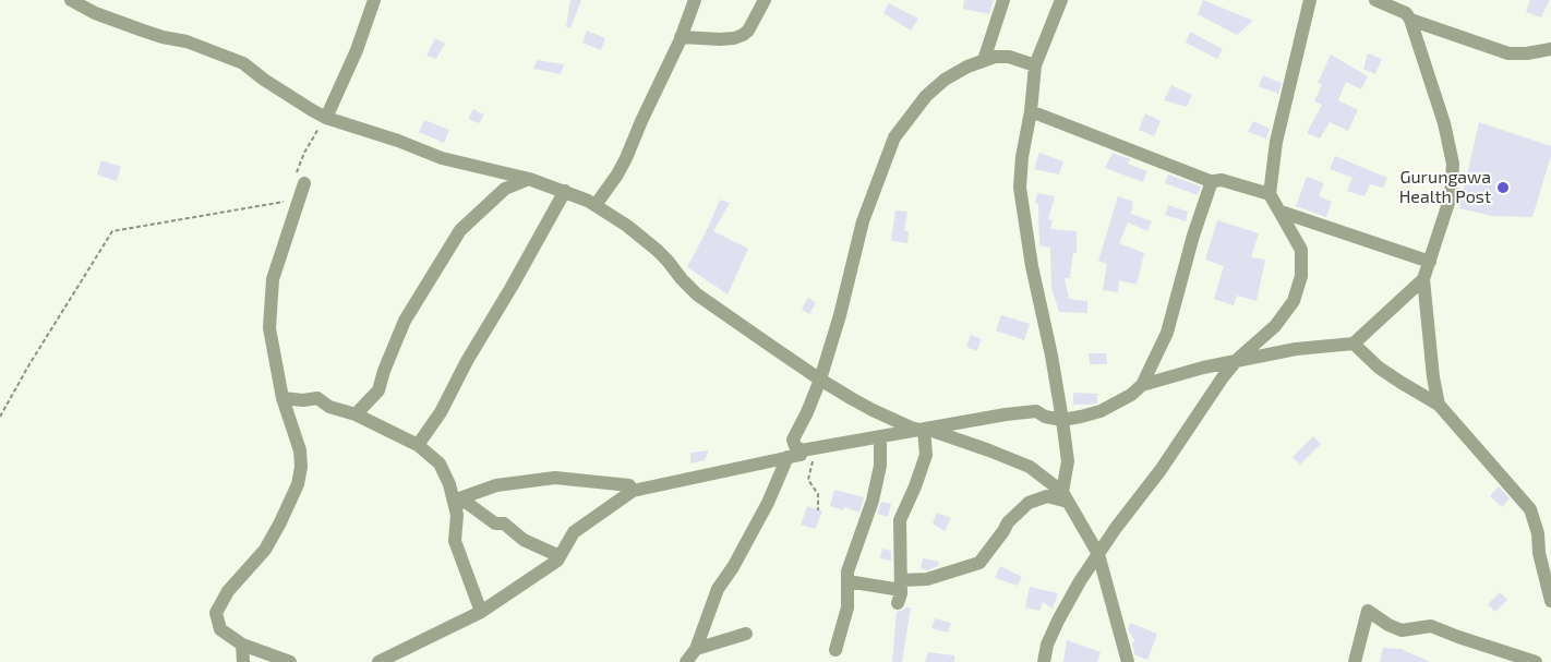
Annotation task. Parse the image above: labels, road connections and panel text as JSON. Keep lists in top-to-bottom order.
{
  "places": ["Gurungawa Health Post"]
}
